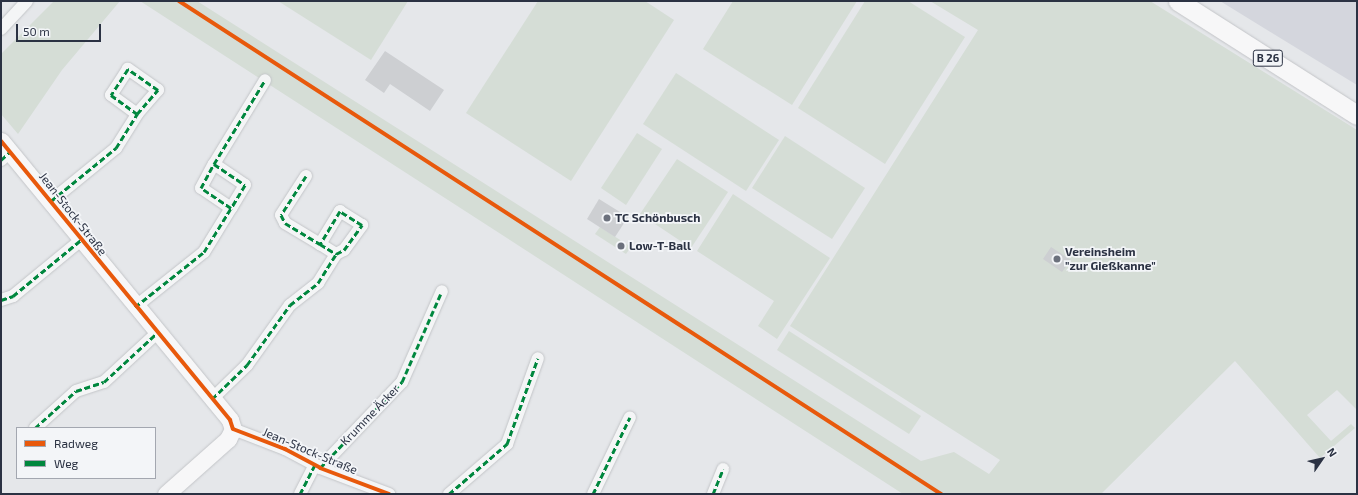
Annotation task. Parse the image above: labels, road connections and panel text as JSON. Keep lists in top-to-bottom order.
{
  "streets": {
    "main road": ["B 26"],
    "street": ["Jean-Stock-Straße", "Krumme Äcker"]
  },
  "crossings": [
    ["Jean-Stock-Straße", "Krumme Äcker"]
  ],
  "places": ["TC Schönbusch", "Low-T-Ball", "Vereinsheim \"zur Gießkanne\""],
  "legend": ["Radweg", "Weg"],
  "scale_bar": "50 m",
  "north": "top right"
}
